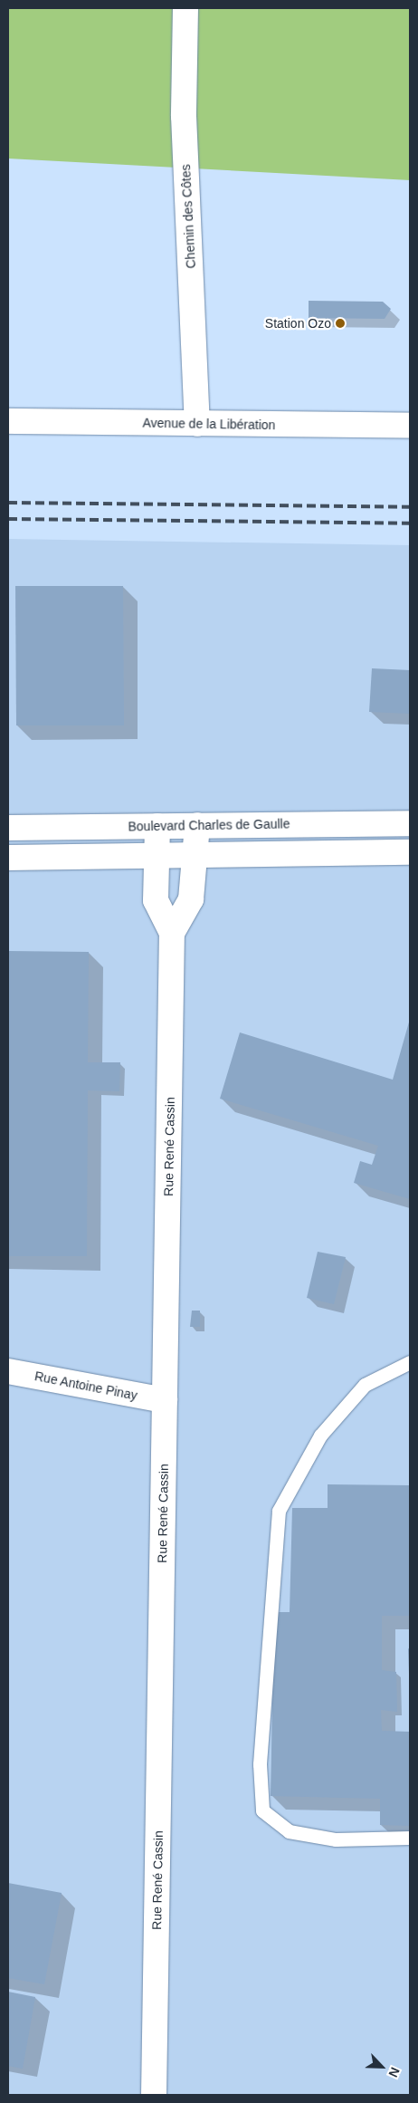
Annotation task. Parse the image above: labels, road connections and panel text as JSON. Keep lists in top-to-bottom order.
{
  "streets": {
    "street": [
      "Chemin des Côtes",
      "Avenue de la Libération",
      "Boulevard Charles de Gaulle",
      "Rue René Cassin",
      "Rue Antoine Pinay"
    ]
  },
  "crossings": [
    ["Chemin des Côtes", "Avenue de la Libération"],
    ["Boulevard Charles de Gaulle", "Rue René Cassin"],
    ["Rue René Cassin", "Rue Antoine Pinay"]
  ],
  "places": ["Station Ozo"],
  "north": "bottom right"
}
